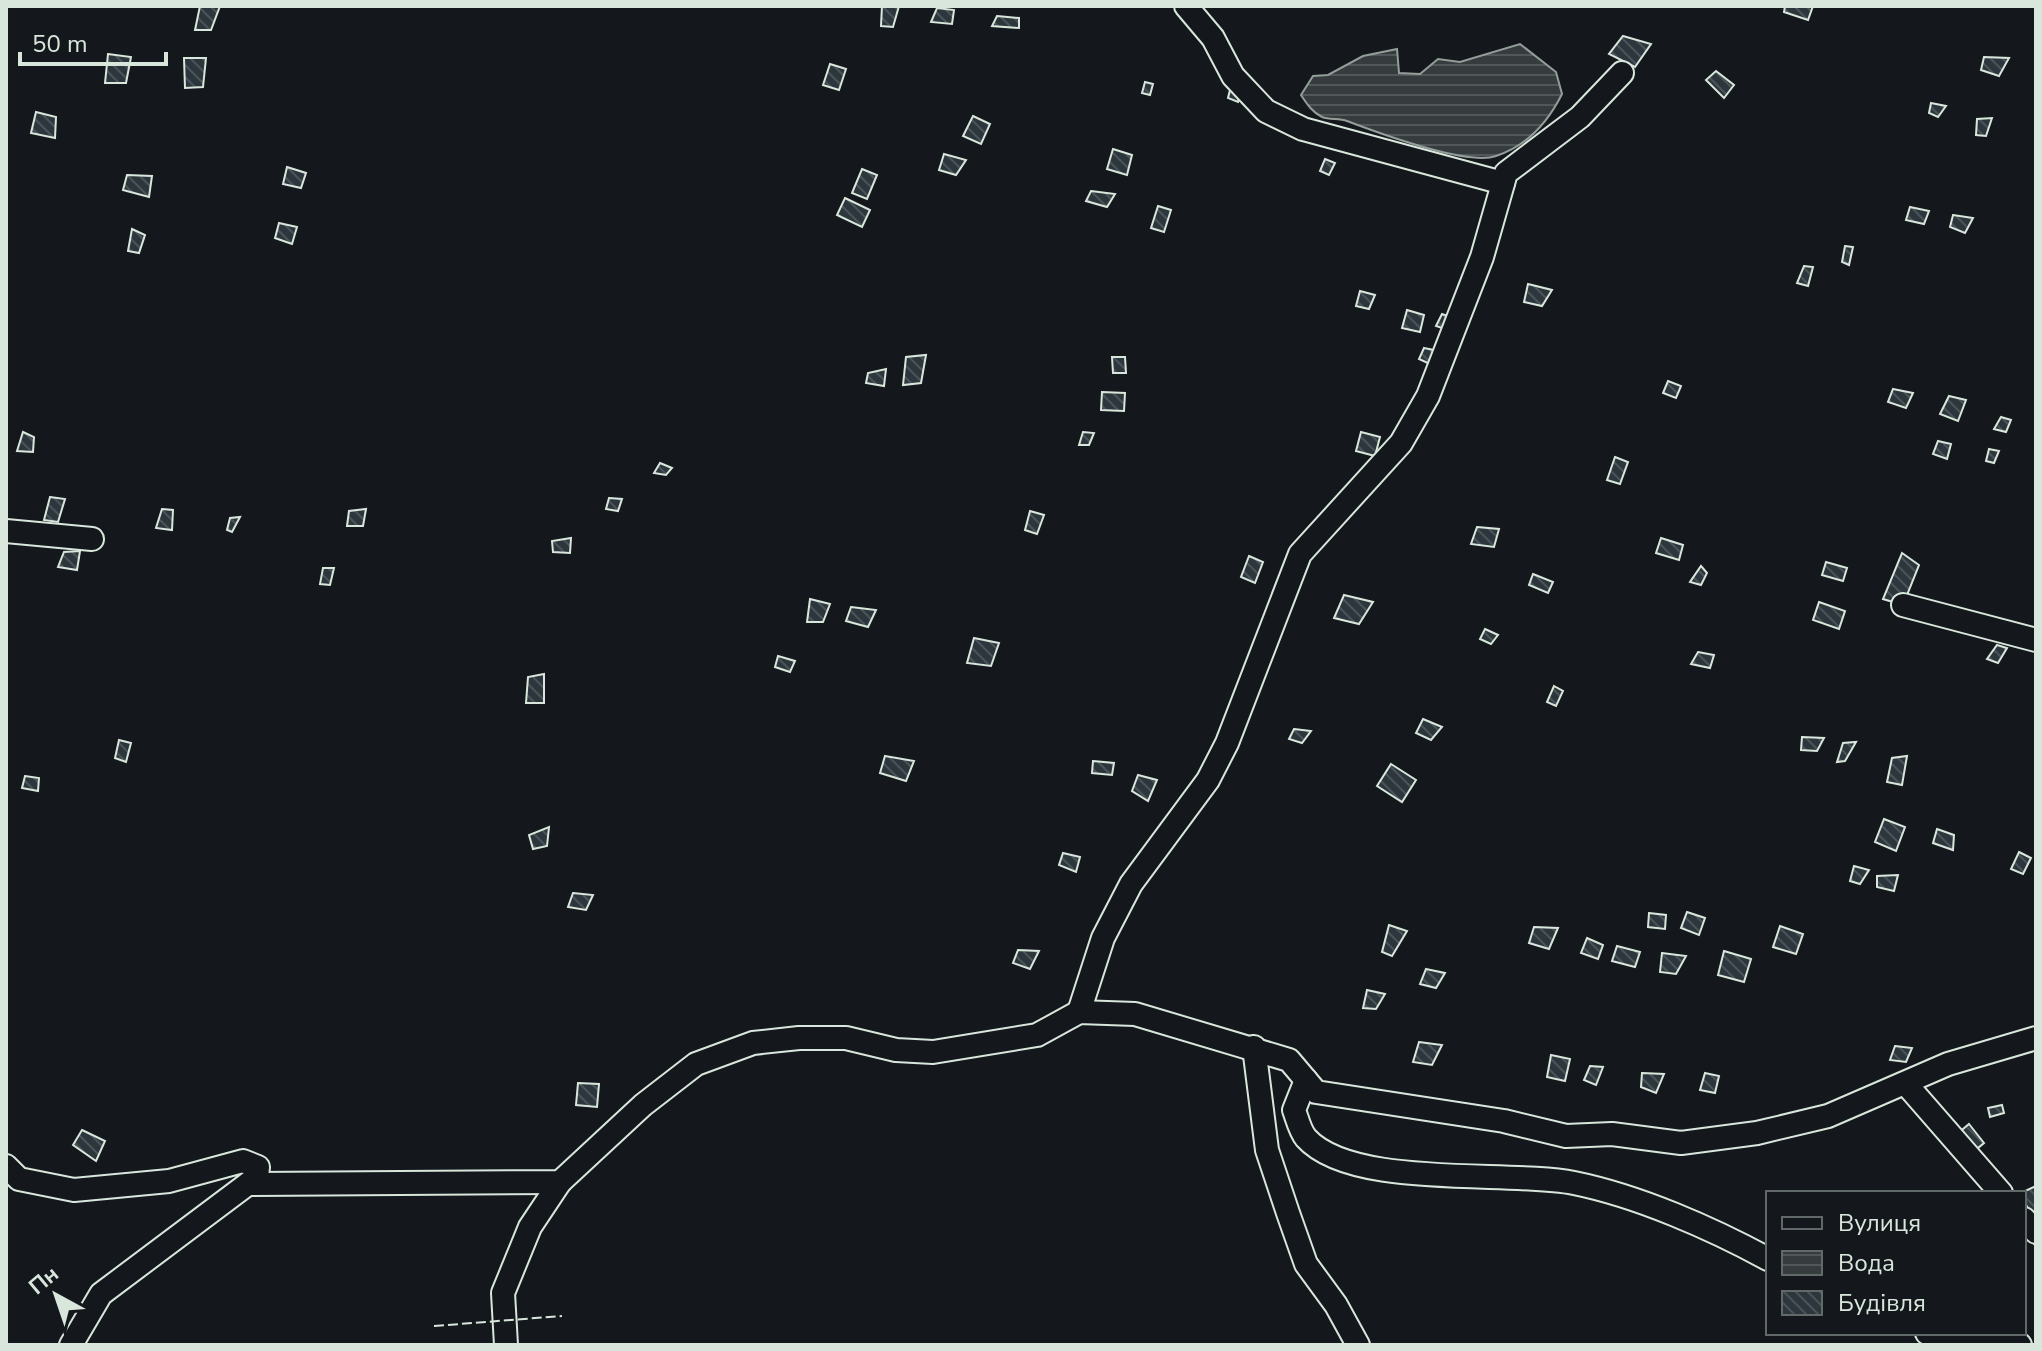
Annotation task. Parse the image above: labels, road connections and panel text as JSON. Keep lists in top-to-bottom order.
{
  "legend": ["Вулиця", "Вода", "Будівля"],
  "scale_bar": "50 m",
  "north": "top left"
}
